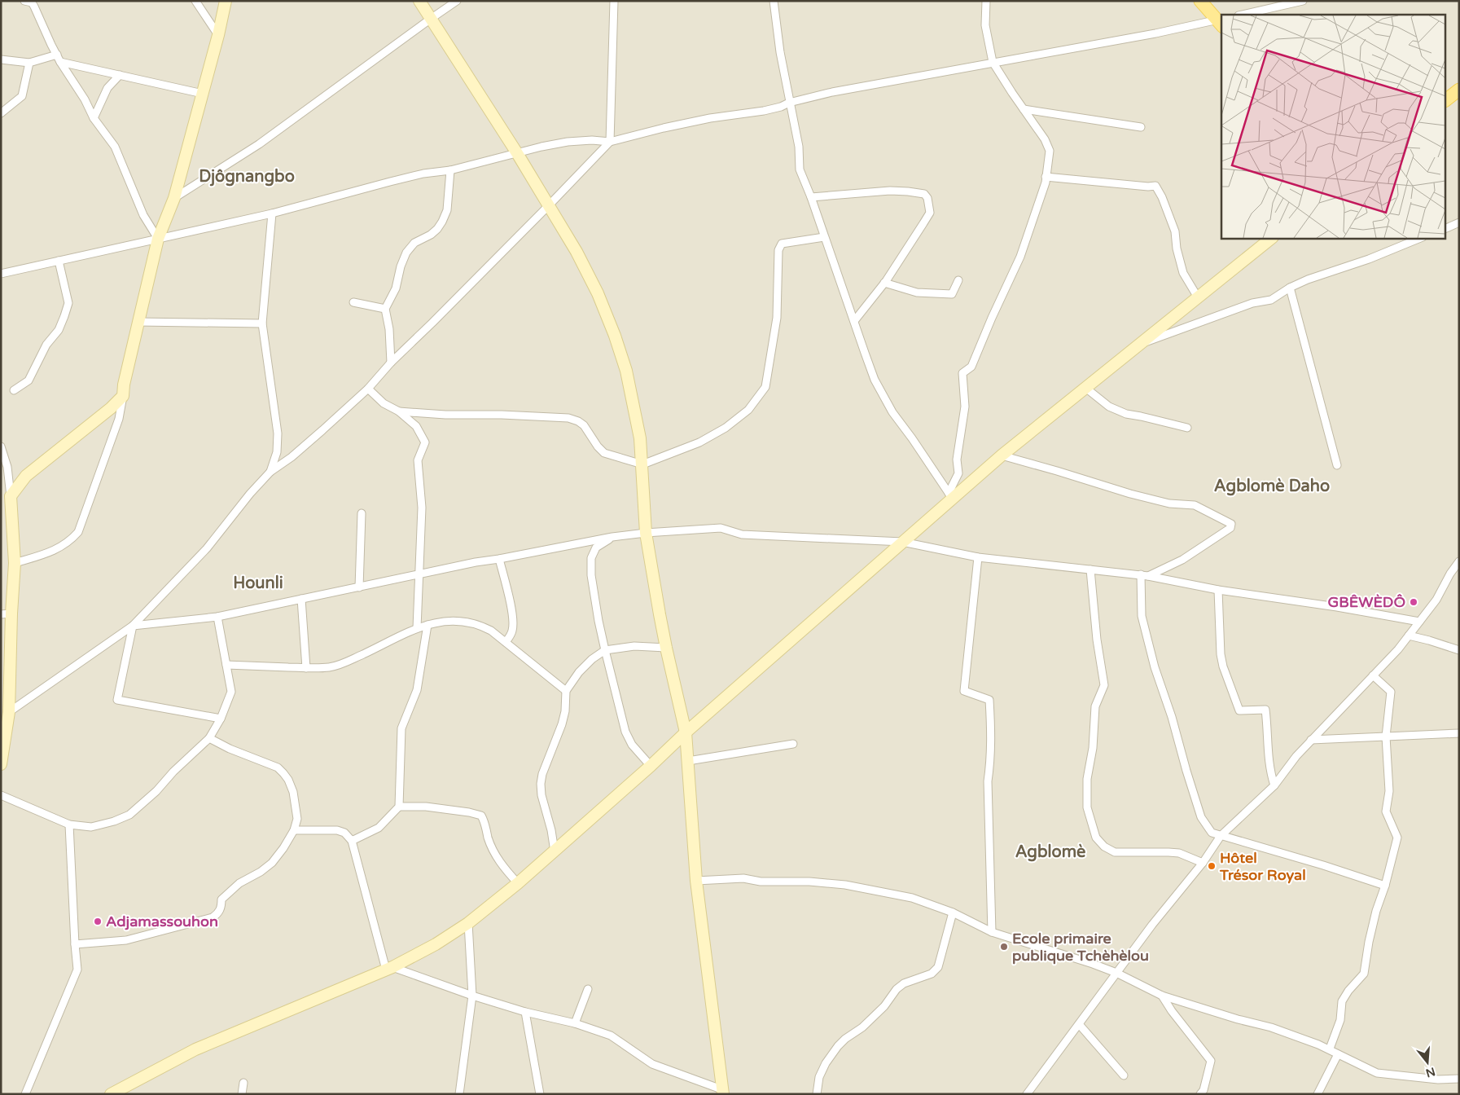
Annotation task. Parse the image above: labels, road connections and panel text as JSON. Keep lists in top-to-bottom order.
{
  "districts": [
    "Djôgnangbo",
    "Agblomè Daho",
    "Hounli",
    "Agblomè"
  ],
  "places": [
    "GBÊWÈDÔ",
    "Hôtel Trésor Royal",
    "Adjamassouhon",
    "Ecole primaire publique Tchèhèlou"
  ],
  "north": "bottom"
}
